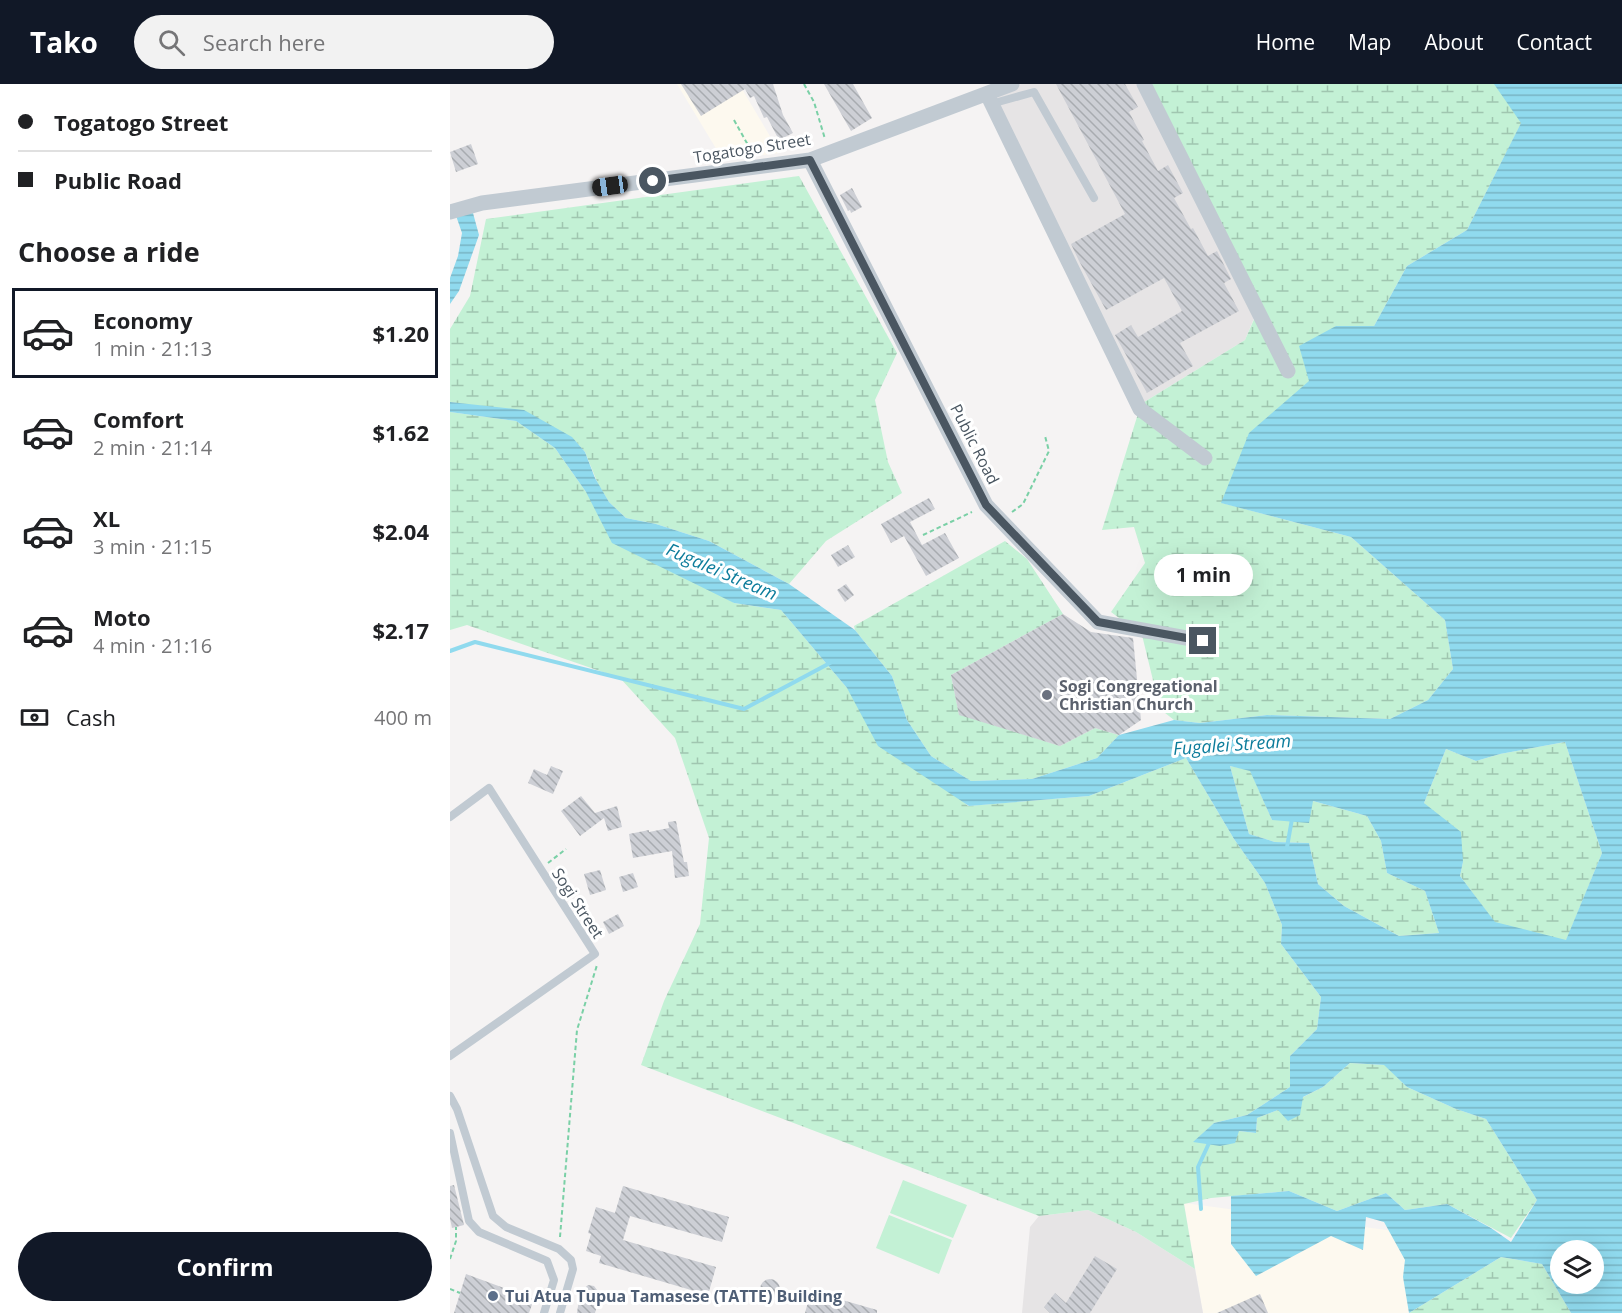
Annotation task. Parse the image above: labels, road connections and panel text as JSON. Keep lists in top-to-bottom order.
{
  "streets": {
    "street": ["Togatogo Street", "Public Road"],
    "lane": ["Sogi Street"]
  },
  "crossings": [
    ["Togatogo Street", "Public Road"]
  ],
  "water": ["Fugalei Stream"],
  "places": ["Sogi Congregational Christian Church", "Tui Atua Tupua Tamasese (TATTE) Building"],
  "page": {
    "header": "Tako",
    "search": "Search here",
    "nav": [
      "Home",
      "Map",
      "About",
      "Contact"
    ],
    "banner": ["Togatogo Street", "Public Road"],
    "heading": "Choose a ride",
    "list": [
      {
        "name": "Economy",
        "note": "1 min · 21:13",
        "value": "$1.20"
      },
      {
        "name": "Comfort",
        "note": "2 min · 21:14",
        "value": "$1.62"
      },
      {
        "name": "XL",
        "note": "3 min · 21:15",
        "value": "$2.04"
      },
      {
        "name": "Moto",
        "note": "4 min · 21:16",
        "value": "$2.17"
      }
    ],
    "bubble": "1 min",
    "pay": ["Cash", "400 m"],
    "buttons": "Confirm"
  }
}
